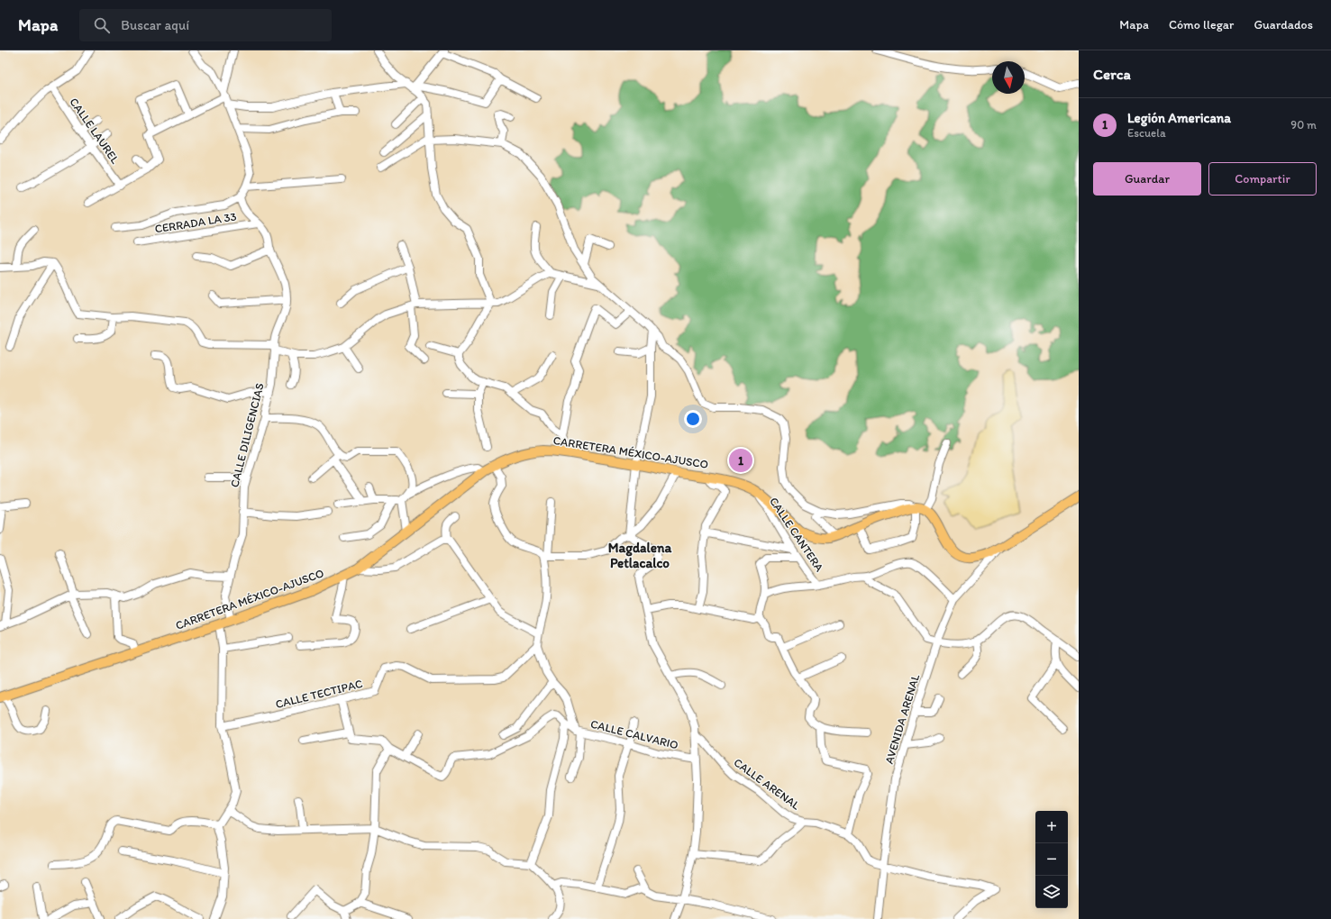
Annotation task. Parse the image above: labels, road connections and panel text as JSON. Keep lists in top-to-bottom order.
{
  "streets": {
    "main road": ["CARRETERA MÉXICO-AJUSCO"],
    "street": [
      "CALLE LAUREL",
      "CERRADA LA 33",
      "CALLE DILIGENCIAS",
      "CALLE CANTERA",
      "CALLE TECTIPAC",
      "AVENIDA ARENAL",
      "CALLE CALVARIO",
      "CALLE ARENAL"
    ]
  },
  "crossings": [
    ["CERRADA LA 33", "CALLE DILIGENCIAS"],
    ["CALLE DILIGENCIAS", "CARRETERA MÉXICO-AJUSCO"],
    ["CARRETERA MÉXICO-AJUSCO", "CALLE CANTERA"],
    ["CALLE TECTIPAC", "CALLE CALVARIO"]
  ],
  "districts": ["Magdalena Petlacalco"],
  "north": "bottom",
  "page": {
    "header": "Mapa",
    "search": "Buscar aquí",
    "nav": ["Mapa", "Cómo llegar", "Guardados"],
    "heading": "Cerca",
    "list": [
      {
        "mark": "1",
        "name": "Legión Americana",
        "note": "Escuela",
        "value": "90 m"
      }
    ],
    "buttons": ["Guardar", "Compartir"],
    "pins": "1",
    "map_buttons": ["+", "−"]
  }
}
